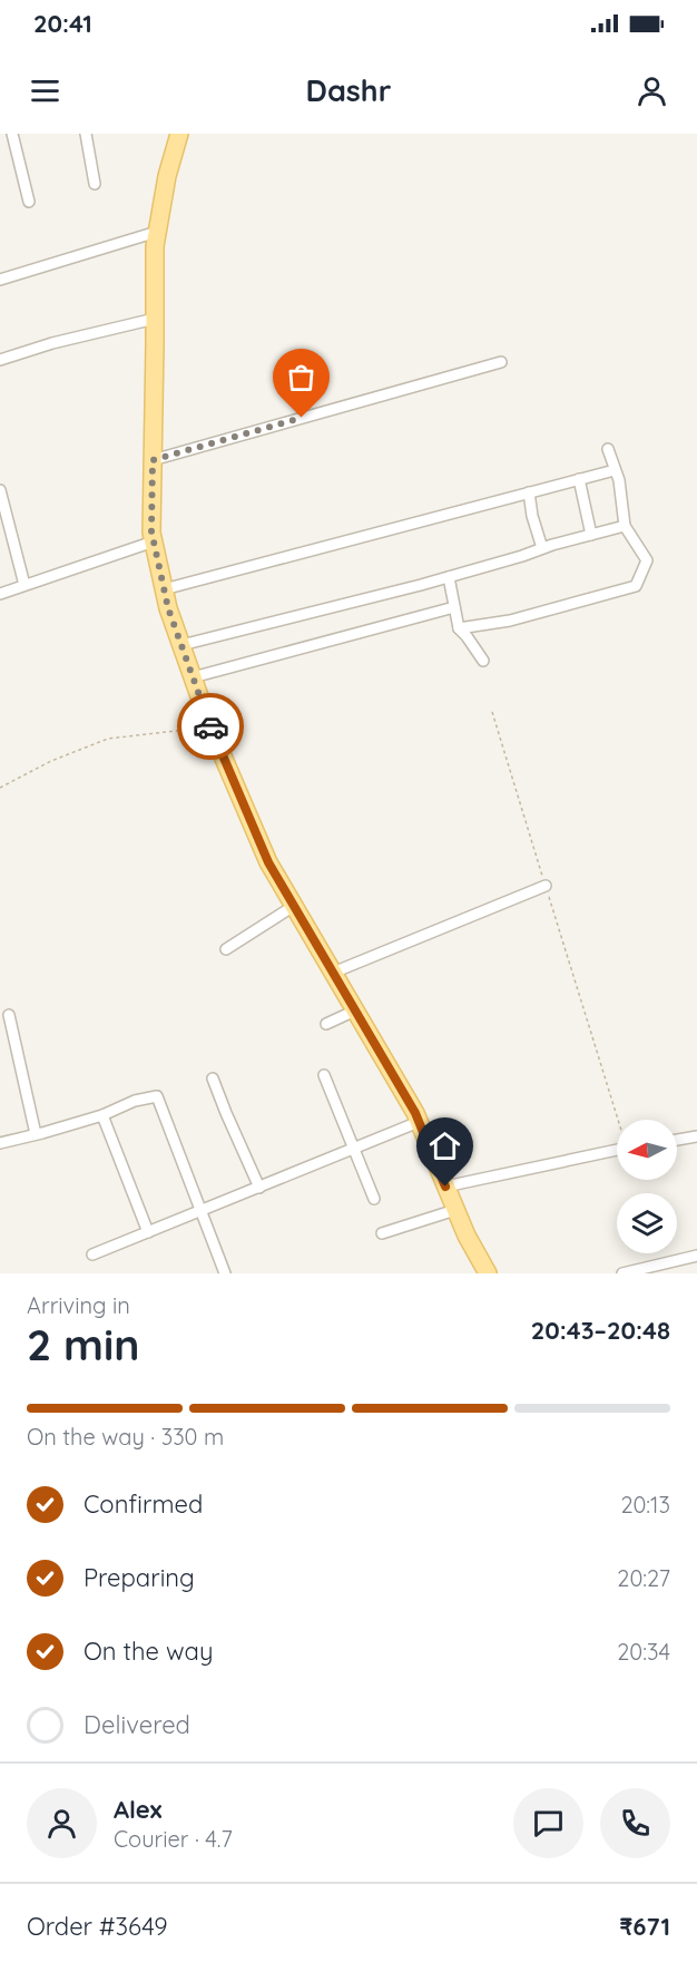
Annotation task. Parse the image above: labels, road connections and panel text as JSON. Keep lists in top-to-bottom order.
{
  "north": "left",
  "page": {
    "status": "20:41",
    "header": "Dashr",
    "heading": ["2 min", "Arriving in", "20:43–20:48"],
    "panel": [
      "Alex",
      "Courier · 4.7",
      "Order #3649",
      "₹671"
    ],
    "bar": "On the way · 330 m",
    "list": [
      ["Confirmed", "20:13"],
      ["Preparing", "20:27"],
      ["On the way", "20:34"],
      "Delivered"
    ]
  }
}
